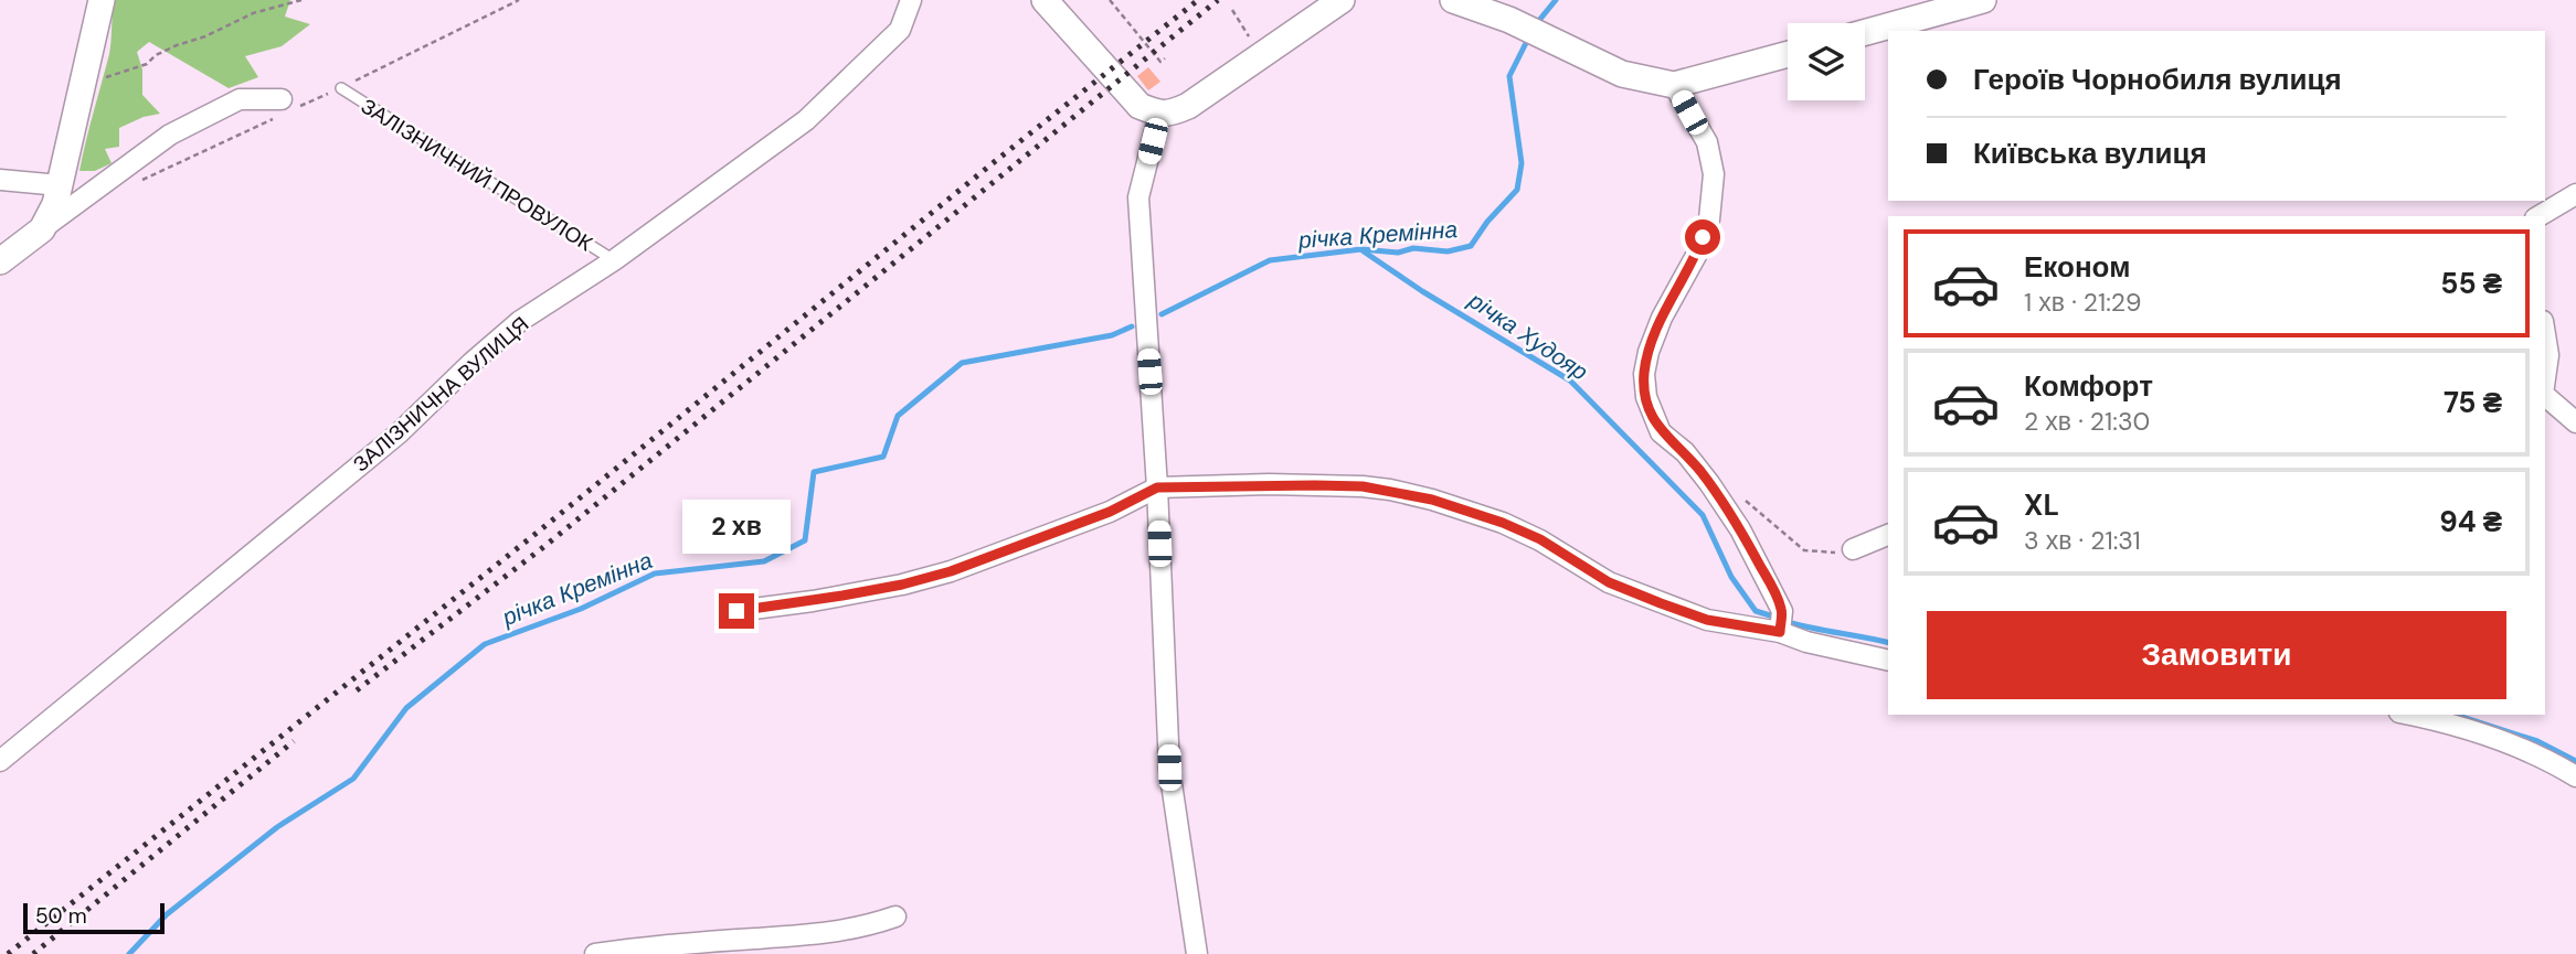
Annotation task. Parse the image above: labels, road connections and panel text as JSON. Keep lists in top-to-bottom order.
{
  "streets": {
    "street": ["ЗАЛІЗНИЧНА ВУЛИЦЯ"],
    "lane": ["ЗАЛІЗНИЧНИЙ ПРОВУЛОК"]
  },
  "crossings": [
    ["ЗАЛІЗНИЧНИЙ ПРОВУЛОК", "ЗАЛІЗНИЧНА ВУЛИЦЯ"]
  ],
  "water": ["річка Кремінна", "річка Худояр"],
  "scale_bar": "50 m",
  "page": {
    "banner": ["Героїв Чорнобиля вулиця", "Київська вулиця"],
    "list": [
      {
        "name": "Економ",
        "note": "1 хв · 21:29",
        "value": "55 ₴"
      },
      {
        "name": "Комфорт",
        "note": "2 хв · 21:30",
        "value": "75 ₴"
      },
      {
        "name": "XL",
        "note": "3 хв · 21:31",
        "value": "94 ₴"
      }
    ],
    "bubble": "2 хв",
    "buttons": "Замовити",
    "scale": "50 m"
  }
}
